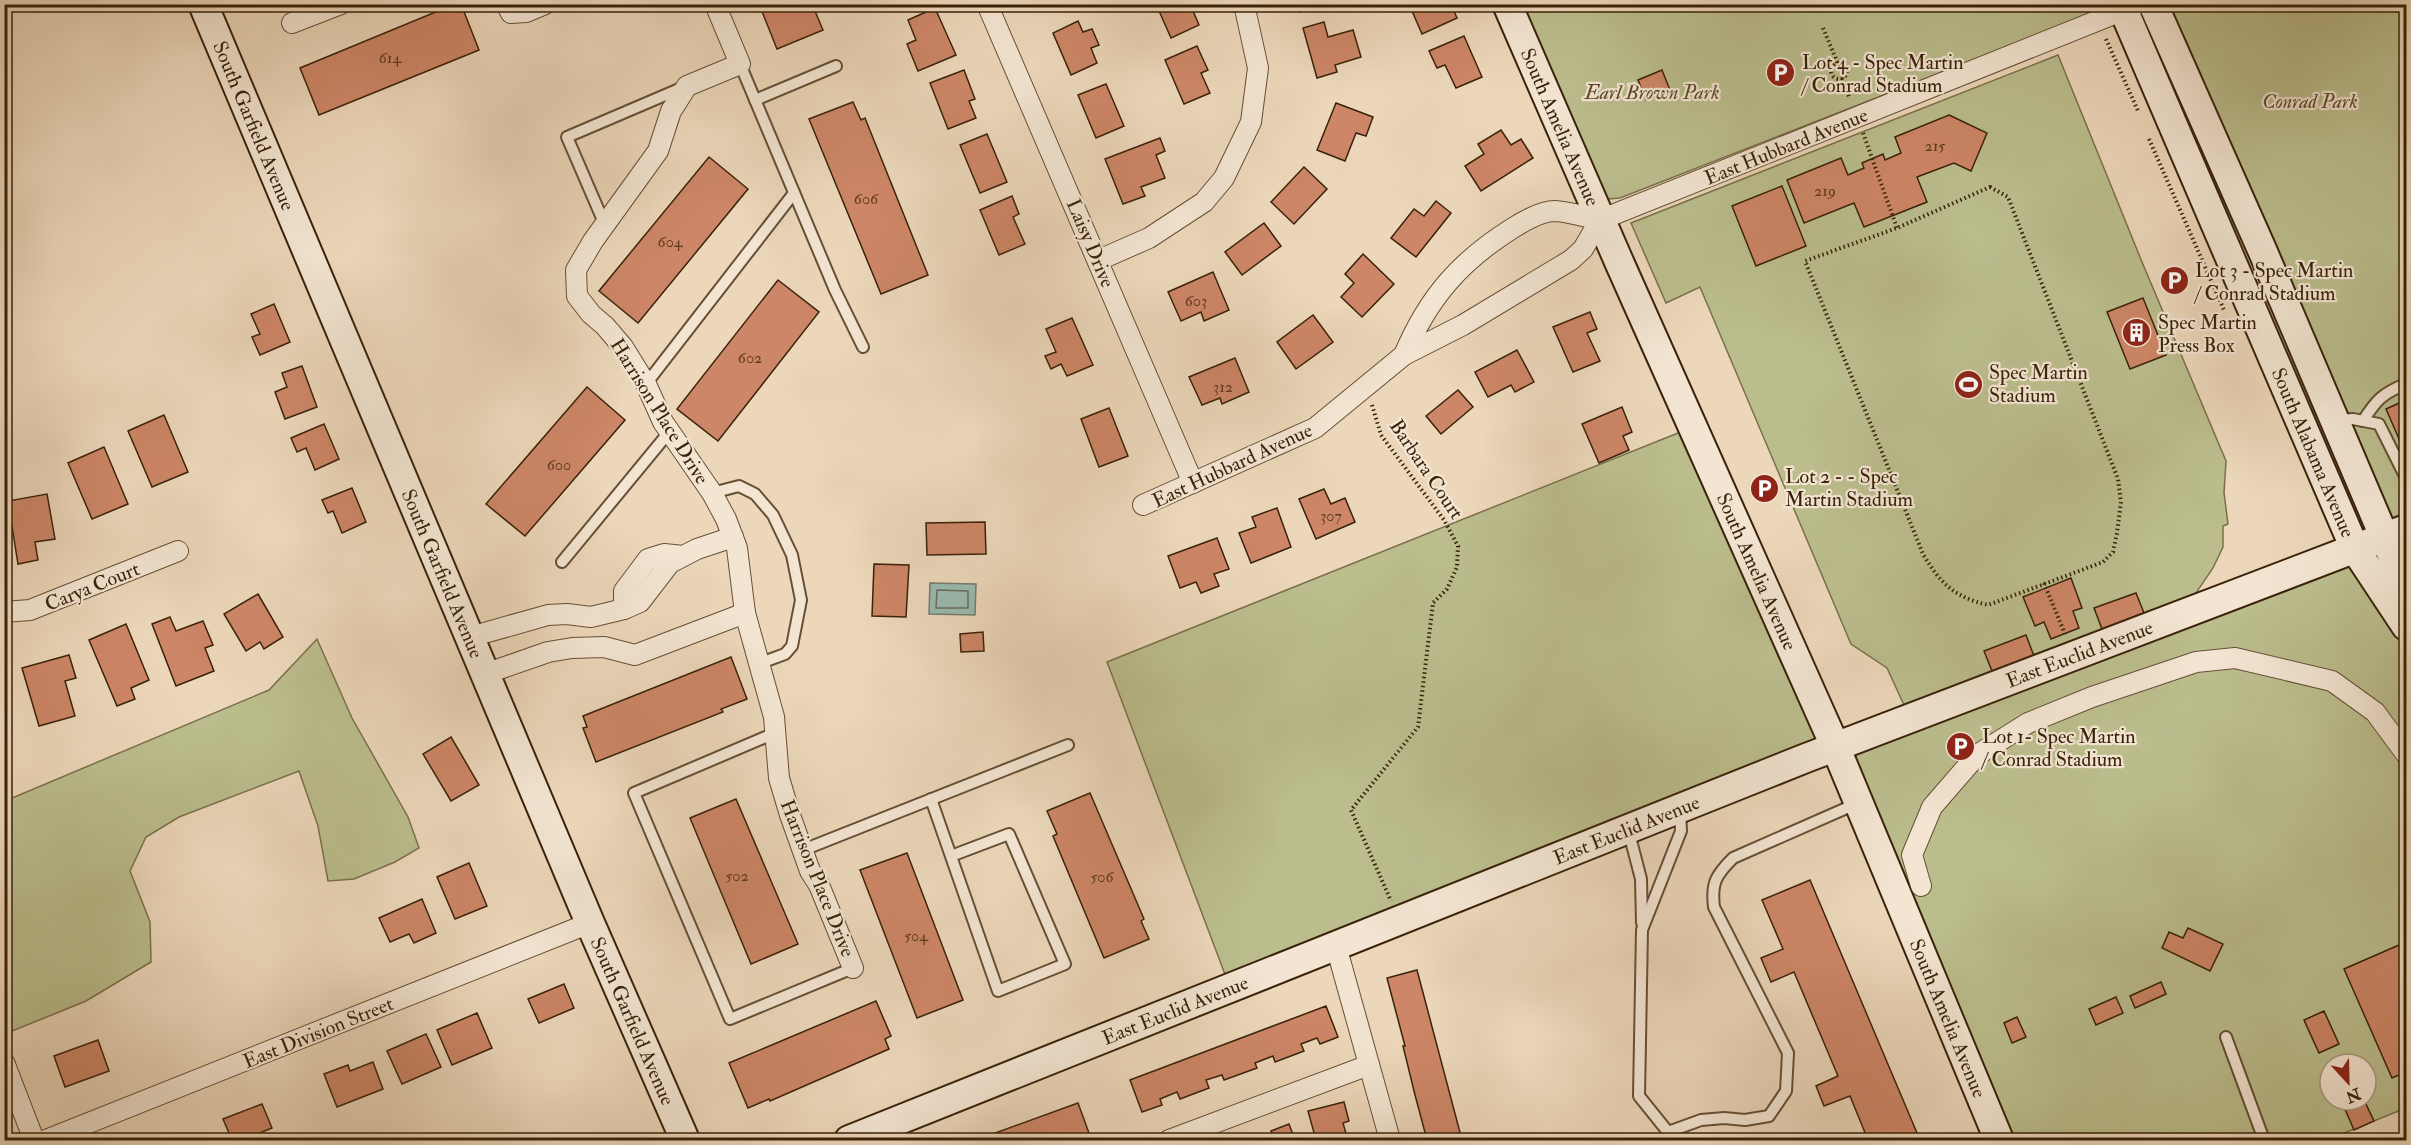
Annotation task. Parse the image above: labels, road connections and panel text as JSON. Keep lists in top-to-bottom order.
{
  "streets": {
    "street": [
      "South Garfield Avenue",
      "South Amelia Avenue",
      "East Hubbard Avenue",
      "Laisy Drive",
      "Harrison Place Drive",
      "South Alabama Avenue",
      "Carya Court",
      "East Euclid Avenue",
      "East Division Street"
    ],
    "path": ["Barbara Court"]
  },
  "crossings": [
    ["South Garfield Avenue", "East Division Street"],
    ["South Amelia Avenue", "East Hubbard Avenue"],
    ["South Amelia Avenue", "East Euclid Avenue"],
    ["East Hubbard Avenue", "Laisy Drive"],
    ["East Hubbard Avenue", "South Alabama Avenue"],
    ["East Hubbard Avenue", "Barbara Court"],
    ["South Alabama Avenue", "East Euclid Avenue"],
    ["Barbara Court", "East Euclid Avenue"]
  ],
  "parks": ["Earl Brown Park", "Conrad Park"],
  "places": {
    "parking": [
      "Lot 4 - Spec Martin / Conrad Stadium",
      "Lot 3 - Spec Martin / Conrad Stadium",
      "Lot 2 - - Spec Martin Stadium",
      "Lot 1- Spec Martin / Conrad Stadium"
    ],
    "building": ["Spec Martin Press Box"],
    "sports": ["Spec Martin Stadium"]
  },
  "house_numbers": [
    "614",
    "215",
    "219",
    "606",
    "604",
    "603",
    "602",
    "312",
    "600",
    "307",
    "502",
    "506",
    "504"
  ],
  "north": "bottom"
}
